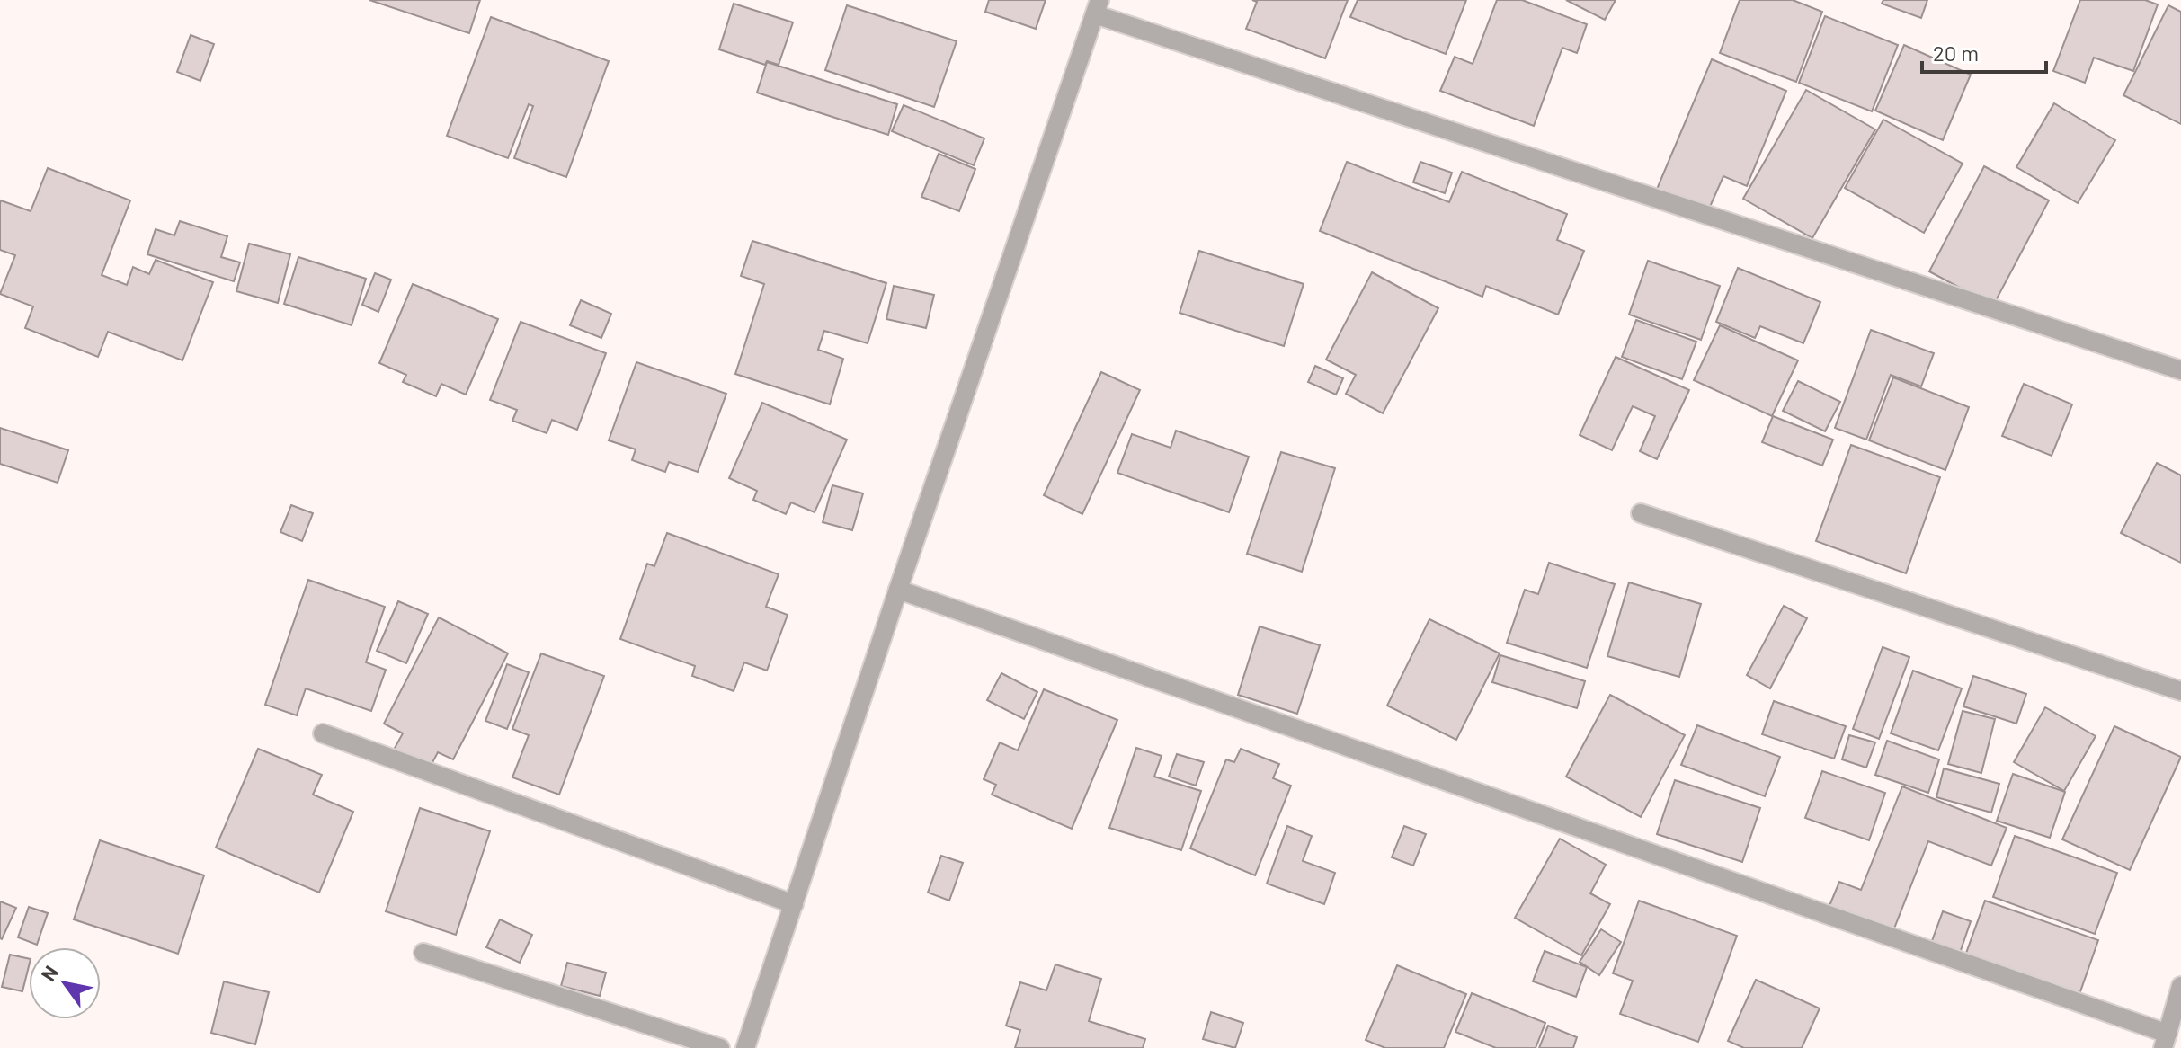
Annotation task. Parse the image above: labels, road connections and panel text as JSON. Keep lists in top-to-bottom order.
{
  "scale_bar": "20 m",
  "north": "top left"
}
